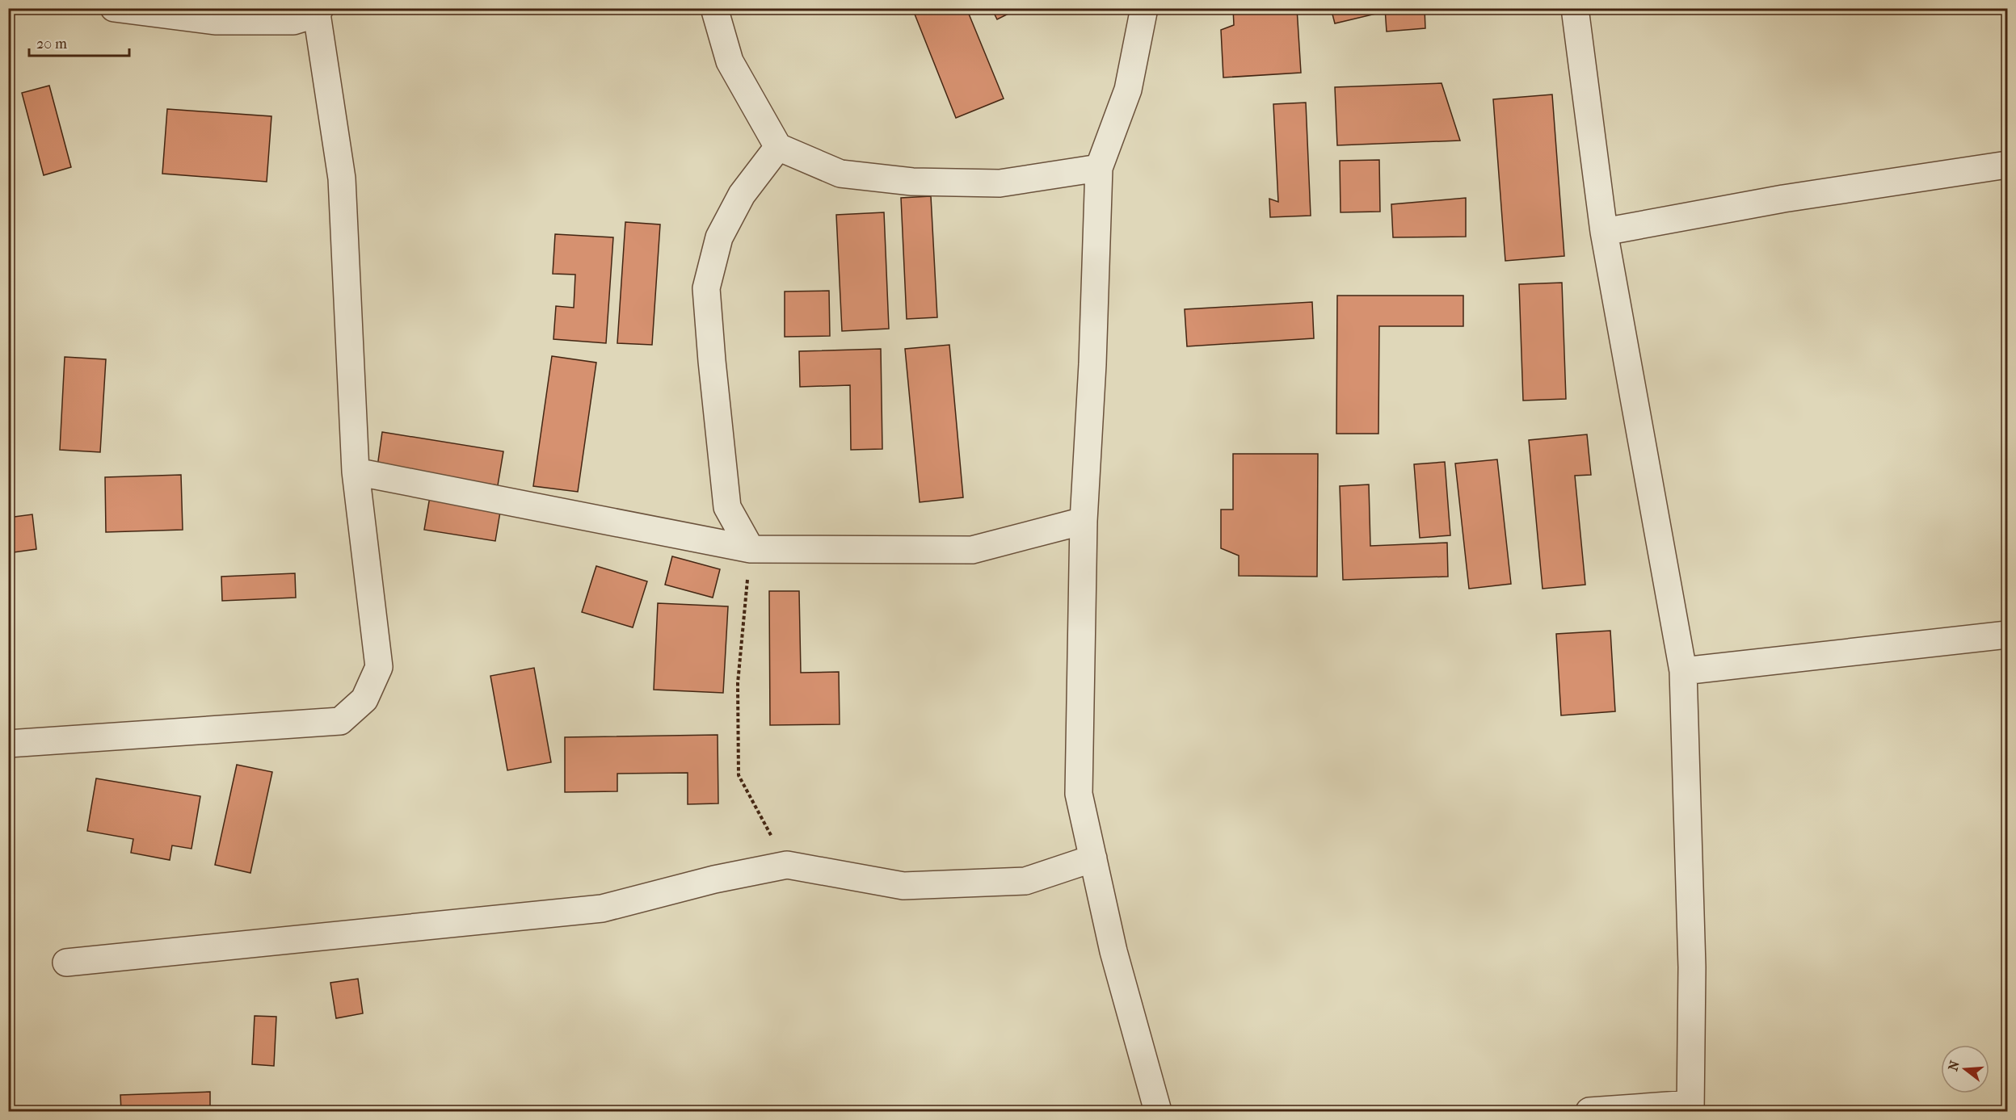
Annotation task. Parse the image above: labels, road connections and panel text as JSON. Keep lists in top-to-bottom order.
{
  "scale_bar": "20 m",
  "north": "left"
}
